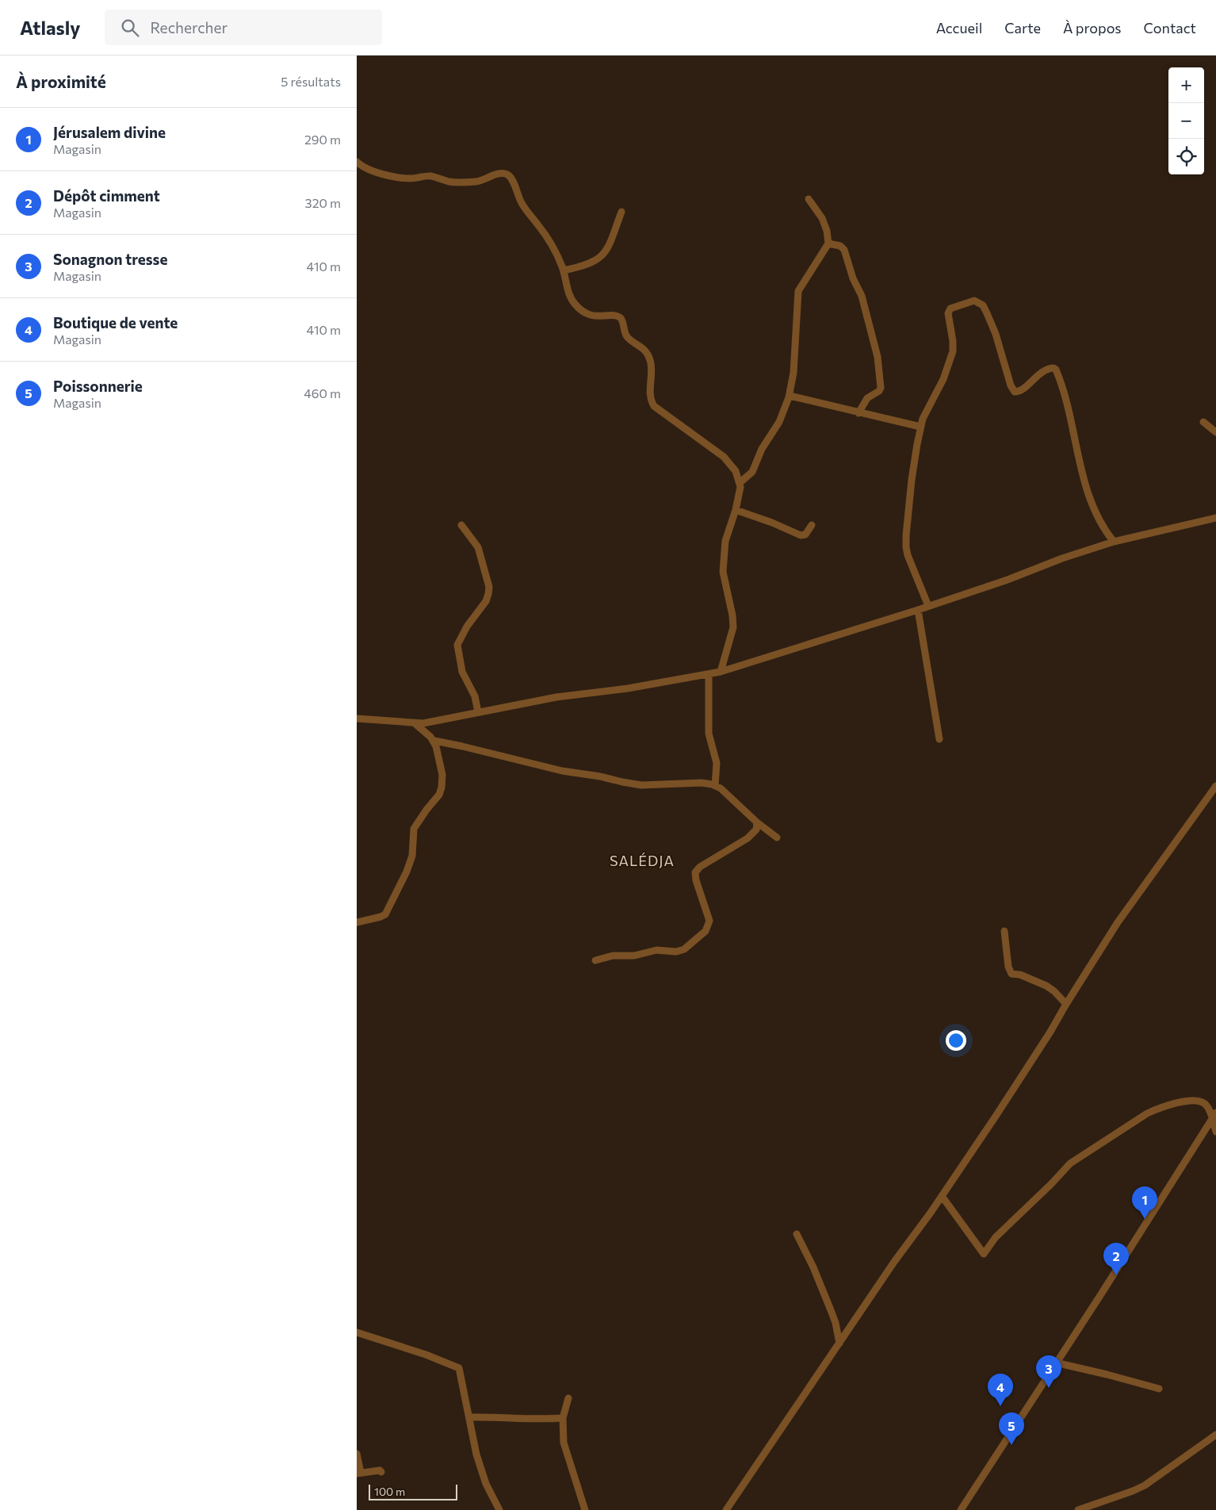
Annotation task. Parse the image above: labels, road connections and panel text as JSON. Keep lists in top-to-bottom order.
{
  "districts": ["SALÉDJA"],
  "scale_bar": "100 m",
  "page": {
    "header": "Atlasly",
    "search": "Rechercher",
    "nav": [
      "Accueil",
      "Carte",
      "À propos",
      "Contact"
    ],
    "heading": ["À proximité", "5 résultats"],
    "map_buttons": ["+", "−"],
    "list": [
      {
        "mark": "1",
        "name": "Jérusalem divine",
        "note": "Magasin",
        "value": "290 m"
      },
      {
        "mark": "2",
        "name": "Dépôt cimment",
        "note": "Magasin",
        "value": "320 m"
      },
      {
        "mark": "3",
        "name": "Sonagnon tresse",
        "note": "Magasin",
        "value": "410 m"
      },
      {
        "mark": "4",
        "name": "Boutique de vente",
        "note": "Magasin",
        "value": "410 m"
      },
      {
        "mark": "5",
        "name": "Poissonnerie",
        "note": "Magasin",
        "value": "460 m"
      }
    ],
    "pins": [
      "1",
      "2",
      "3",
      "4",
      "5"
    ],
    "scale": "100 m"
  }
}
